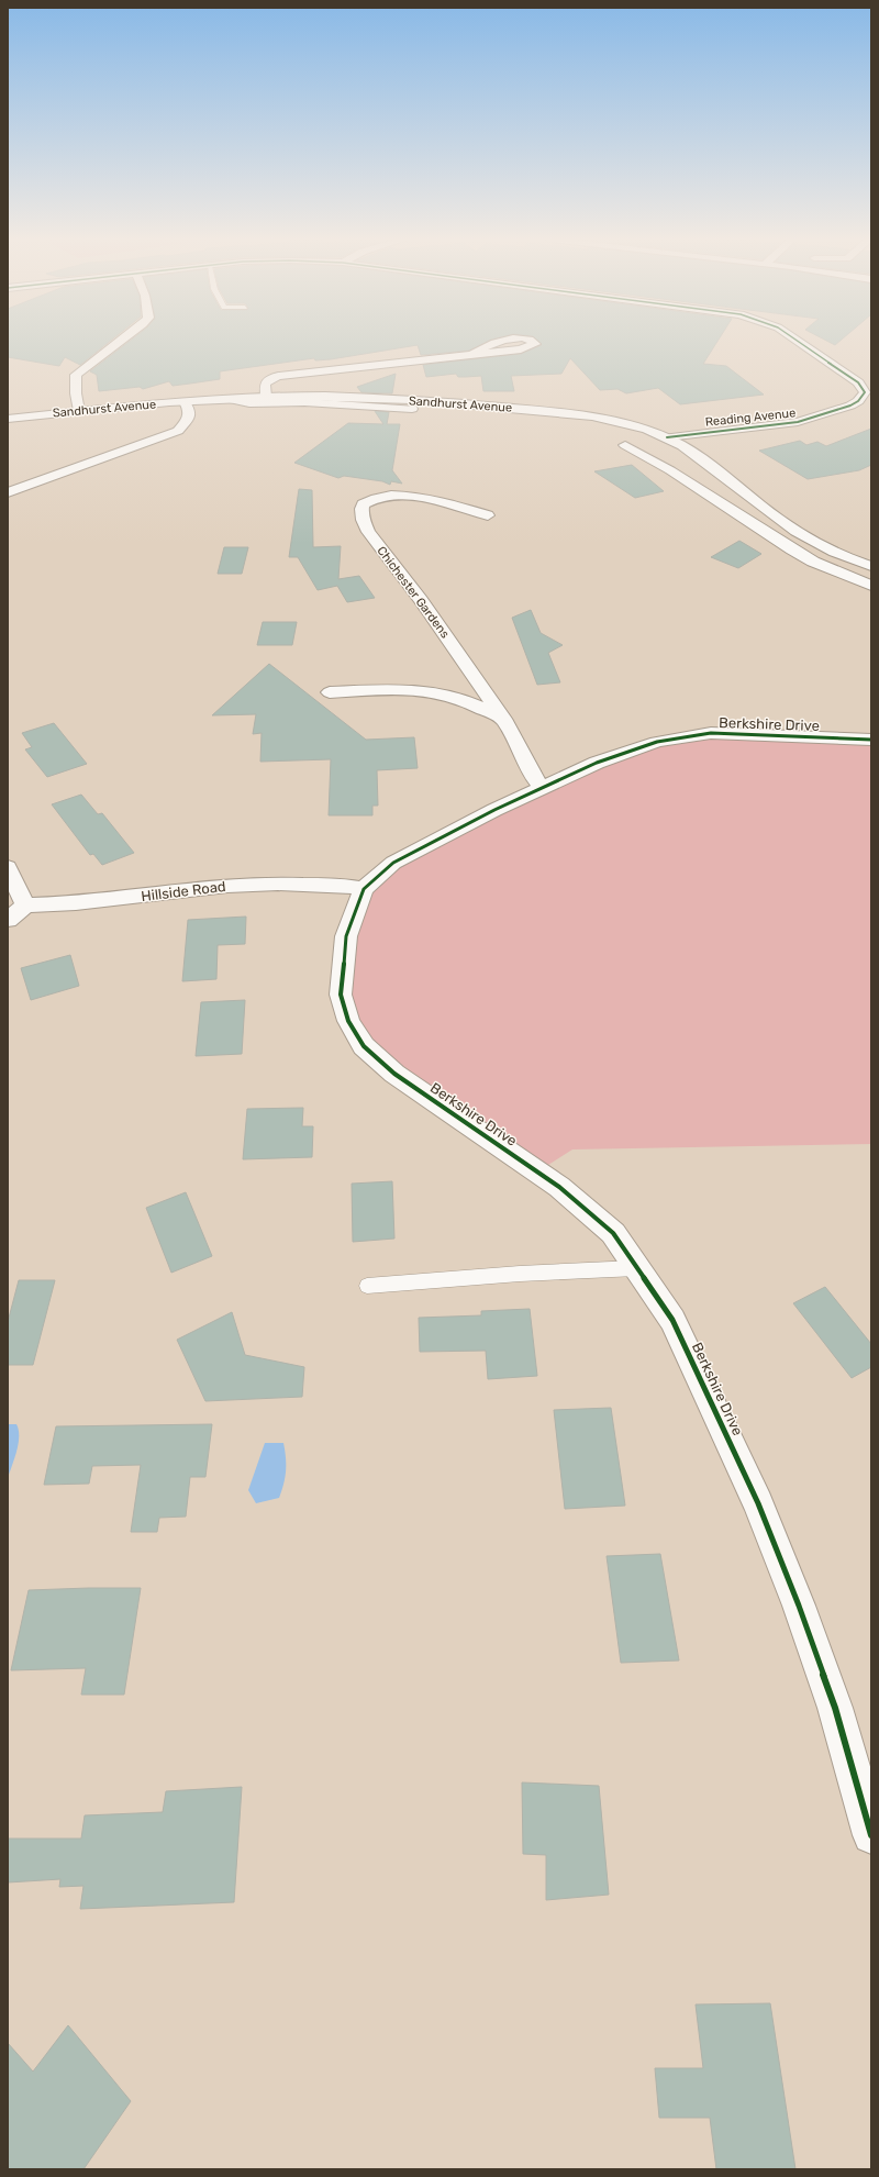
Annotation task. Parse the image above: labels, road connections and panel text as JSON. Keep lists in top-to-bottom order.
{
  "streets": {
    "street": [
      "Sandhurst Avenue",
      "Reading Avenue",
      "Chichester Gardens",
      "Berkshire Drive",
      "Hillside Road"
    ]
  },
  "crossings": [
    ["Sandhurst Avenue", "Reading Avenue"],
    ["Chichester Gardens", "Berkshire Drive"],
    ["Berkshire Drive", "Hillside Road"]
  ]
}
